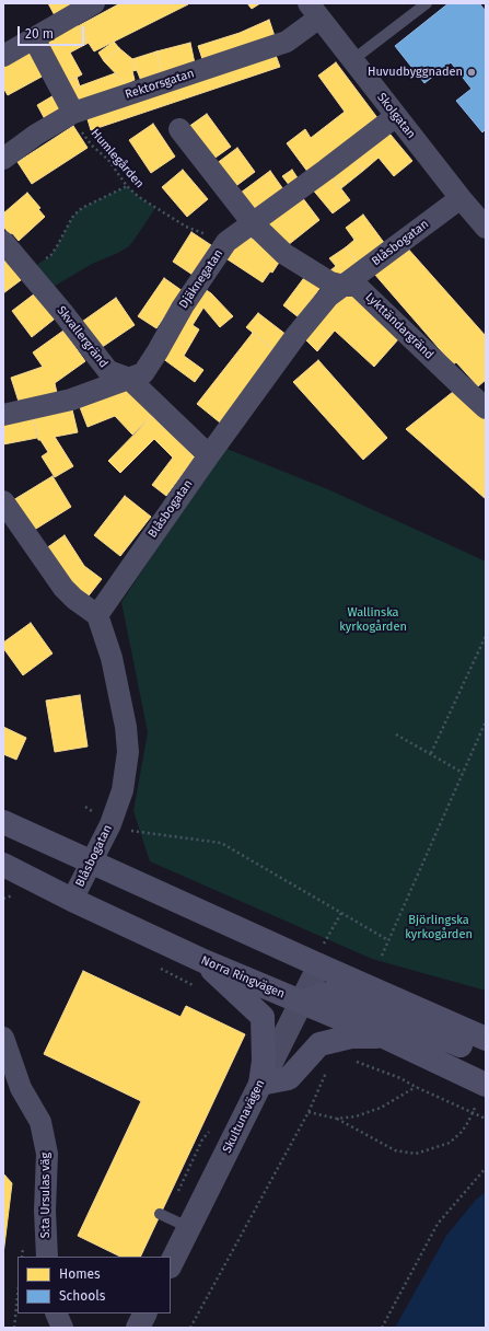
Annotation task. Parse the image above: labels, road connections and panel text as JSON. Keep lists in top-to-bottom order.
{
  "streets": {
    "main road": ["Norra Ringvägen"],
    "street": [
      "Rektorsgatan",
      "Skolgatan",
      "Blåsbogatan",
      "Djäknegatan",
      "Lykttändargränd",
      "Skvallergränd",
      "Skultunavägen",
      "S:ta Ursulas väg"
    ],
    "path": ["Humlegården"]
  },
  "crossings": [
    ["Rektorsgatan", "Skolgatan"],
    ["Rektorsgatan", "Humlegården"],
    ["Skolgatan", "Blåsbogatan"],
    ["Skolgatan", "Djäknegatan"],
    ["Humlegården", "Djäknegatan"],
    ["Blåsbogatan", "Lykttändargränd"],
    ["Blåsbogatan", "Skvallergränd"],
    ["Blåsbogatan", "Norra Ringvägen"],
    ["Djäknegatan", "Lykttändargränd"],
    ["Djäknegatan", "Skvallergränd"],
    ["Norra Ringvägen", "Skultunavägen"]
  ],
  "parks": ["Wallinska kyrkogården", "Björlingska kyrkogården"],
  "places": ["Huvudbyggnaden"],
  "legend": ["Homes", "Schools"],
  "scale_bar": "20 m"
}
